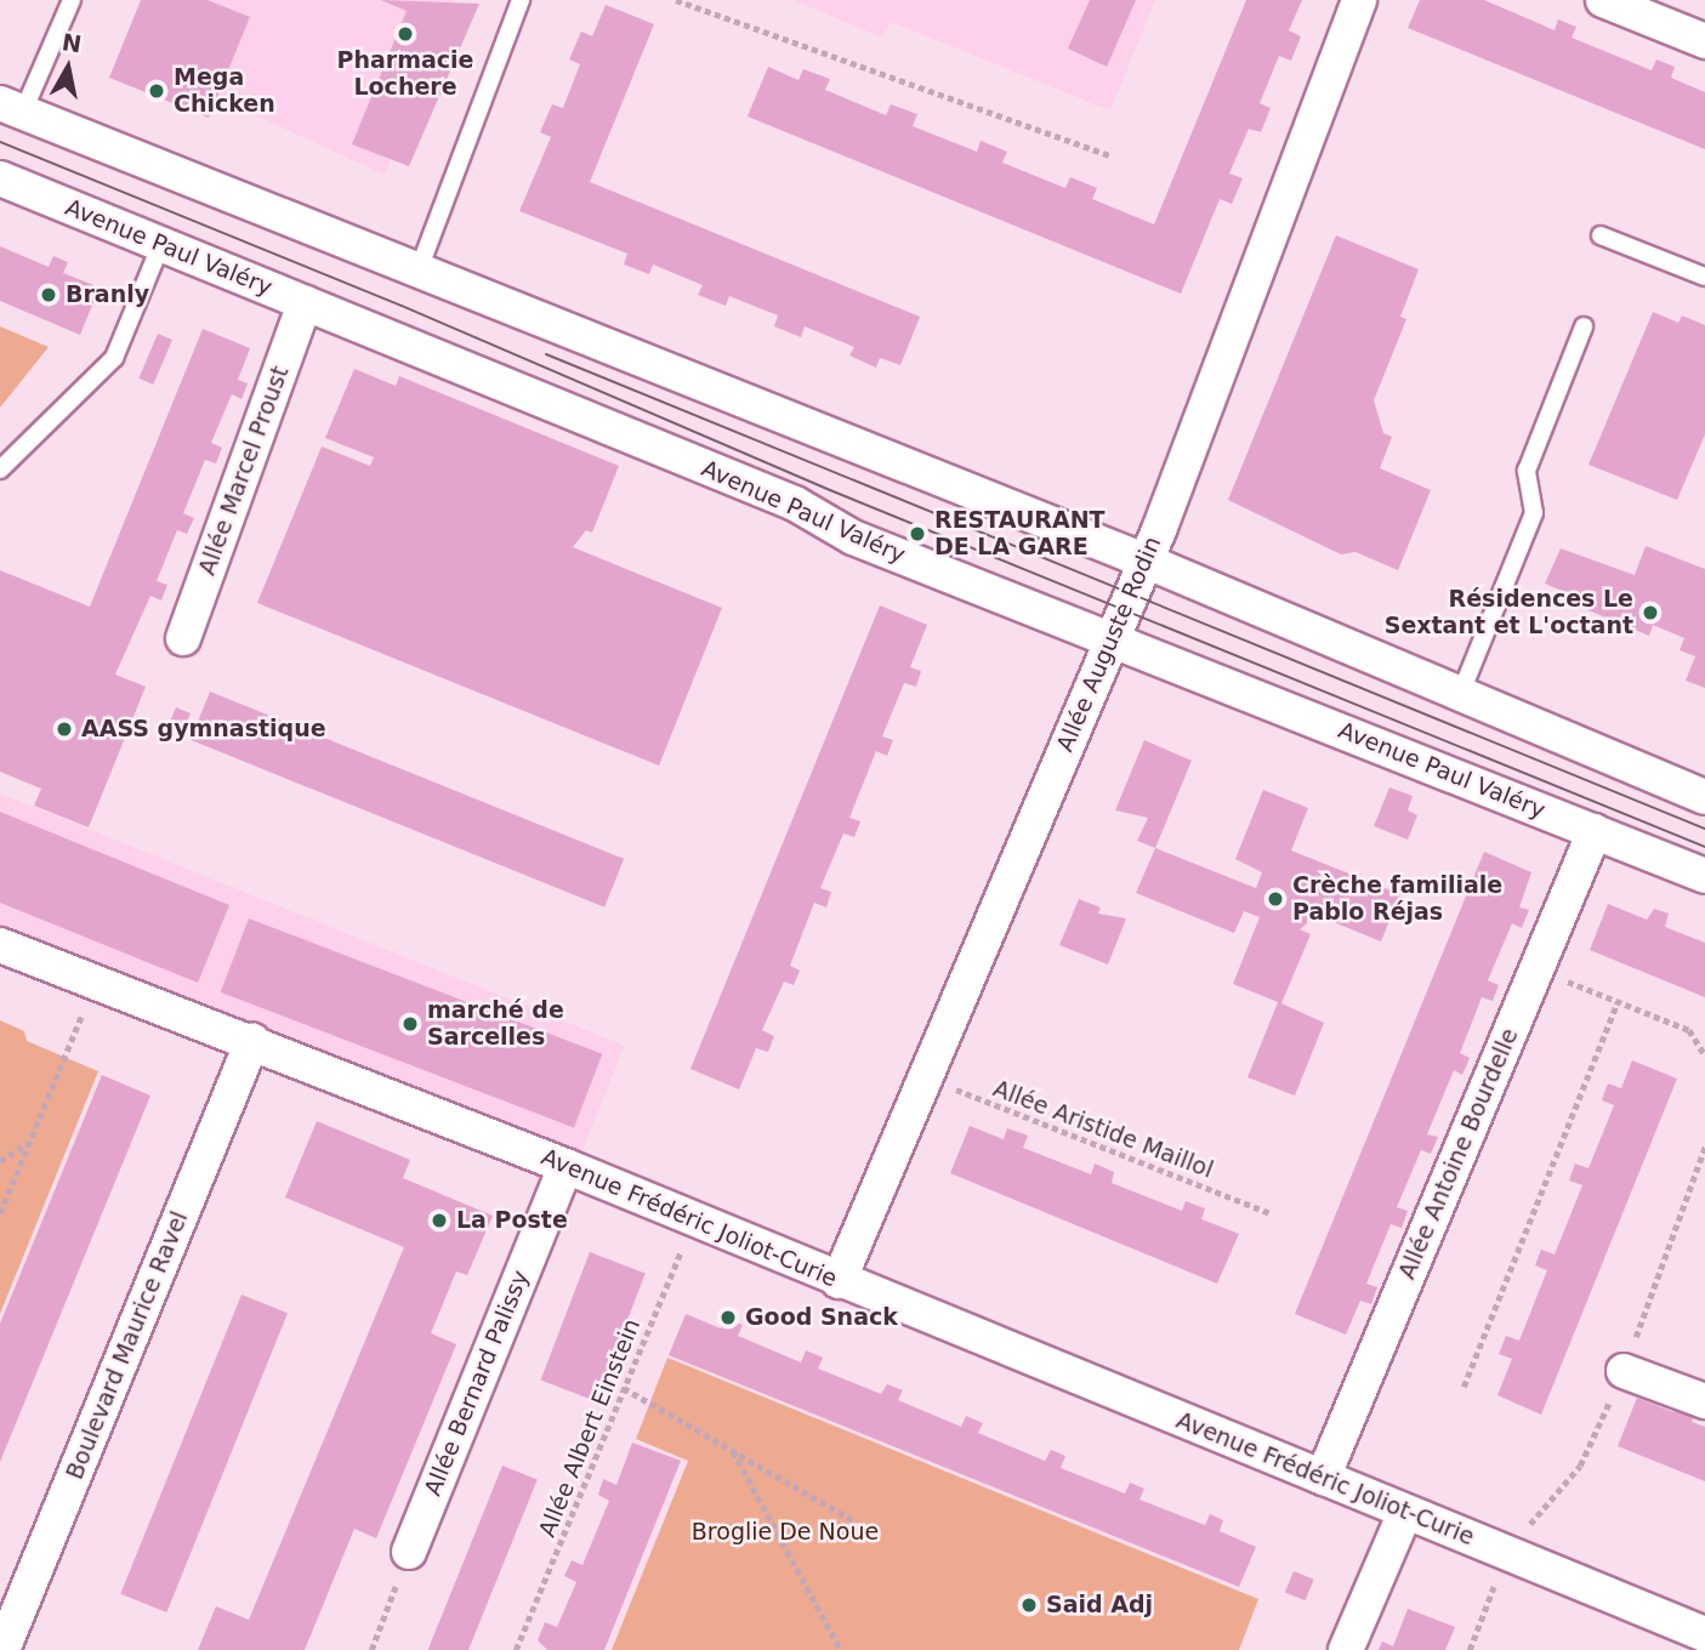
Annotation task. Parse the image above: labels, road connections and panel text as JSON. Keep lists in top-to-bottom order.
{
  "streets": {
    "street": [
      "Avenue Paul Valéry",
      "Allée Marcel Proust",
      "Allée Auguste Rodin",
      "Allée Antoine Bourdelle",
      "Avenue Frédéric Joliot-Curie",
      "Boulevard Maurice Ravel",
      "Allée Bernard Palissy"
    ],
    "path": ["Allée Aristide Maillol", "Allée Albert Einstein"]
  },
  "crossings": [
    ["Avenue Paul Valéry", "Allée Marcel Proust"],
    ["Avenue Paul Valéry", "Allée Auguste Rodin"],
    ["Avenue Paul Valéry", "Allée Antoine Bourdelle"],
    ["Allée Auguste Rodin", "Allée Aristide Maillol"],
    ["Allée Auguste Rodin", "Avenue Frédéric Joliot-Curie"],
    ["Allée Antoine Bourdelle", "Avenue Frédéric Joliot-Curie"],
    ["Avenue Frédéric Joliot-Curie", "Boulevard Maurice Ravel"],
    ["Avenue Frédéric Joliot-Curie", "Allée Bernard Palissy"],
    ["Avenue Frédéric Joliot-Curie", "Allée Albert Einstein"]
  ],
  "parks": ["Broglie De Noue"],
  "places": [
    "Pharmacie Lochere",
    "Mega Chicken",
    "Branly",
    "RESTAURANT DE LA GARE",
    "Résidences Le Sextant et L'octant",
    "AASS gymnastique",
    "Crèche familiale Pablo Réjas",
    "marché de Sarcelles",
    "La Poste",
    "Good Snack",
    "Said Adj"
  ],
  "north": "top"
}
